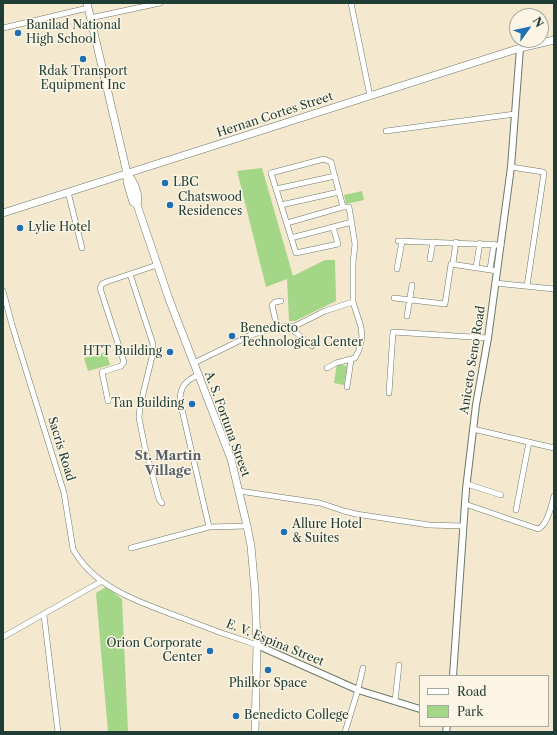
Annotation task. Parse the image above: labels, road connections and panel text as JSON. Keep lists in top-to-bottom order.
{
  "streets": {
    "main road": ["Hernan Cortes Street", "A. S. Fortuna Street"],
    "street": ["Aniceto Seno Road", "Sacris Road", "E. V. Espina Street"]
  },
  "crossings": [
    ["Hernan Cortes Street", "Aniceto Seno Road"],
    ["Hernan Cortes Street", "A. S. Fortuna Street"],
    ["A. S. Fortuna Street", "E. V. Espina Street"],
    ["Sacris Road", "E. V. Espina Street"]
  ],
  "districts": ["St. Martin Village"],
  "places": [
    "Banilad National High School",
    "Rdak Transport Equipment Inc",
    "LBC",
    "Chatswood Residences",
    "Lylie Hotel",
    "Benedicto Technological Center",
    "HTT Building",
    "Tan Building",
    "Allure Hotel & Suites",
    "Orion Corporate Center",
    "Philkor Space",
    "Benedicto College"
  ],
  "legend": ["Road", "Park"],
  "north": "top right"
}
